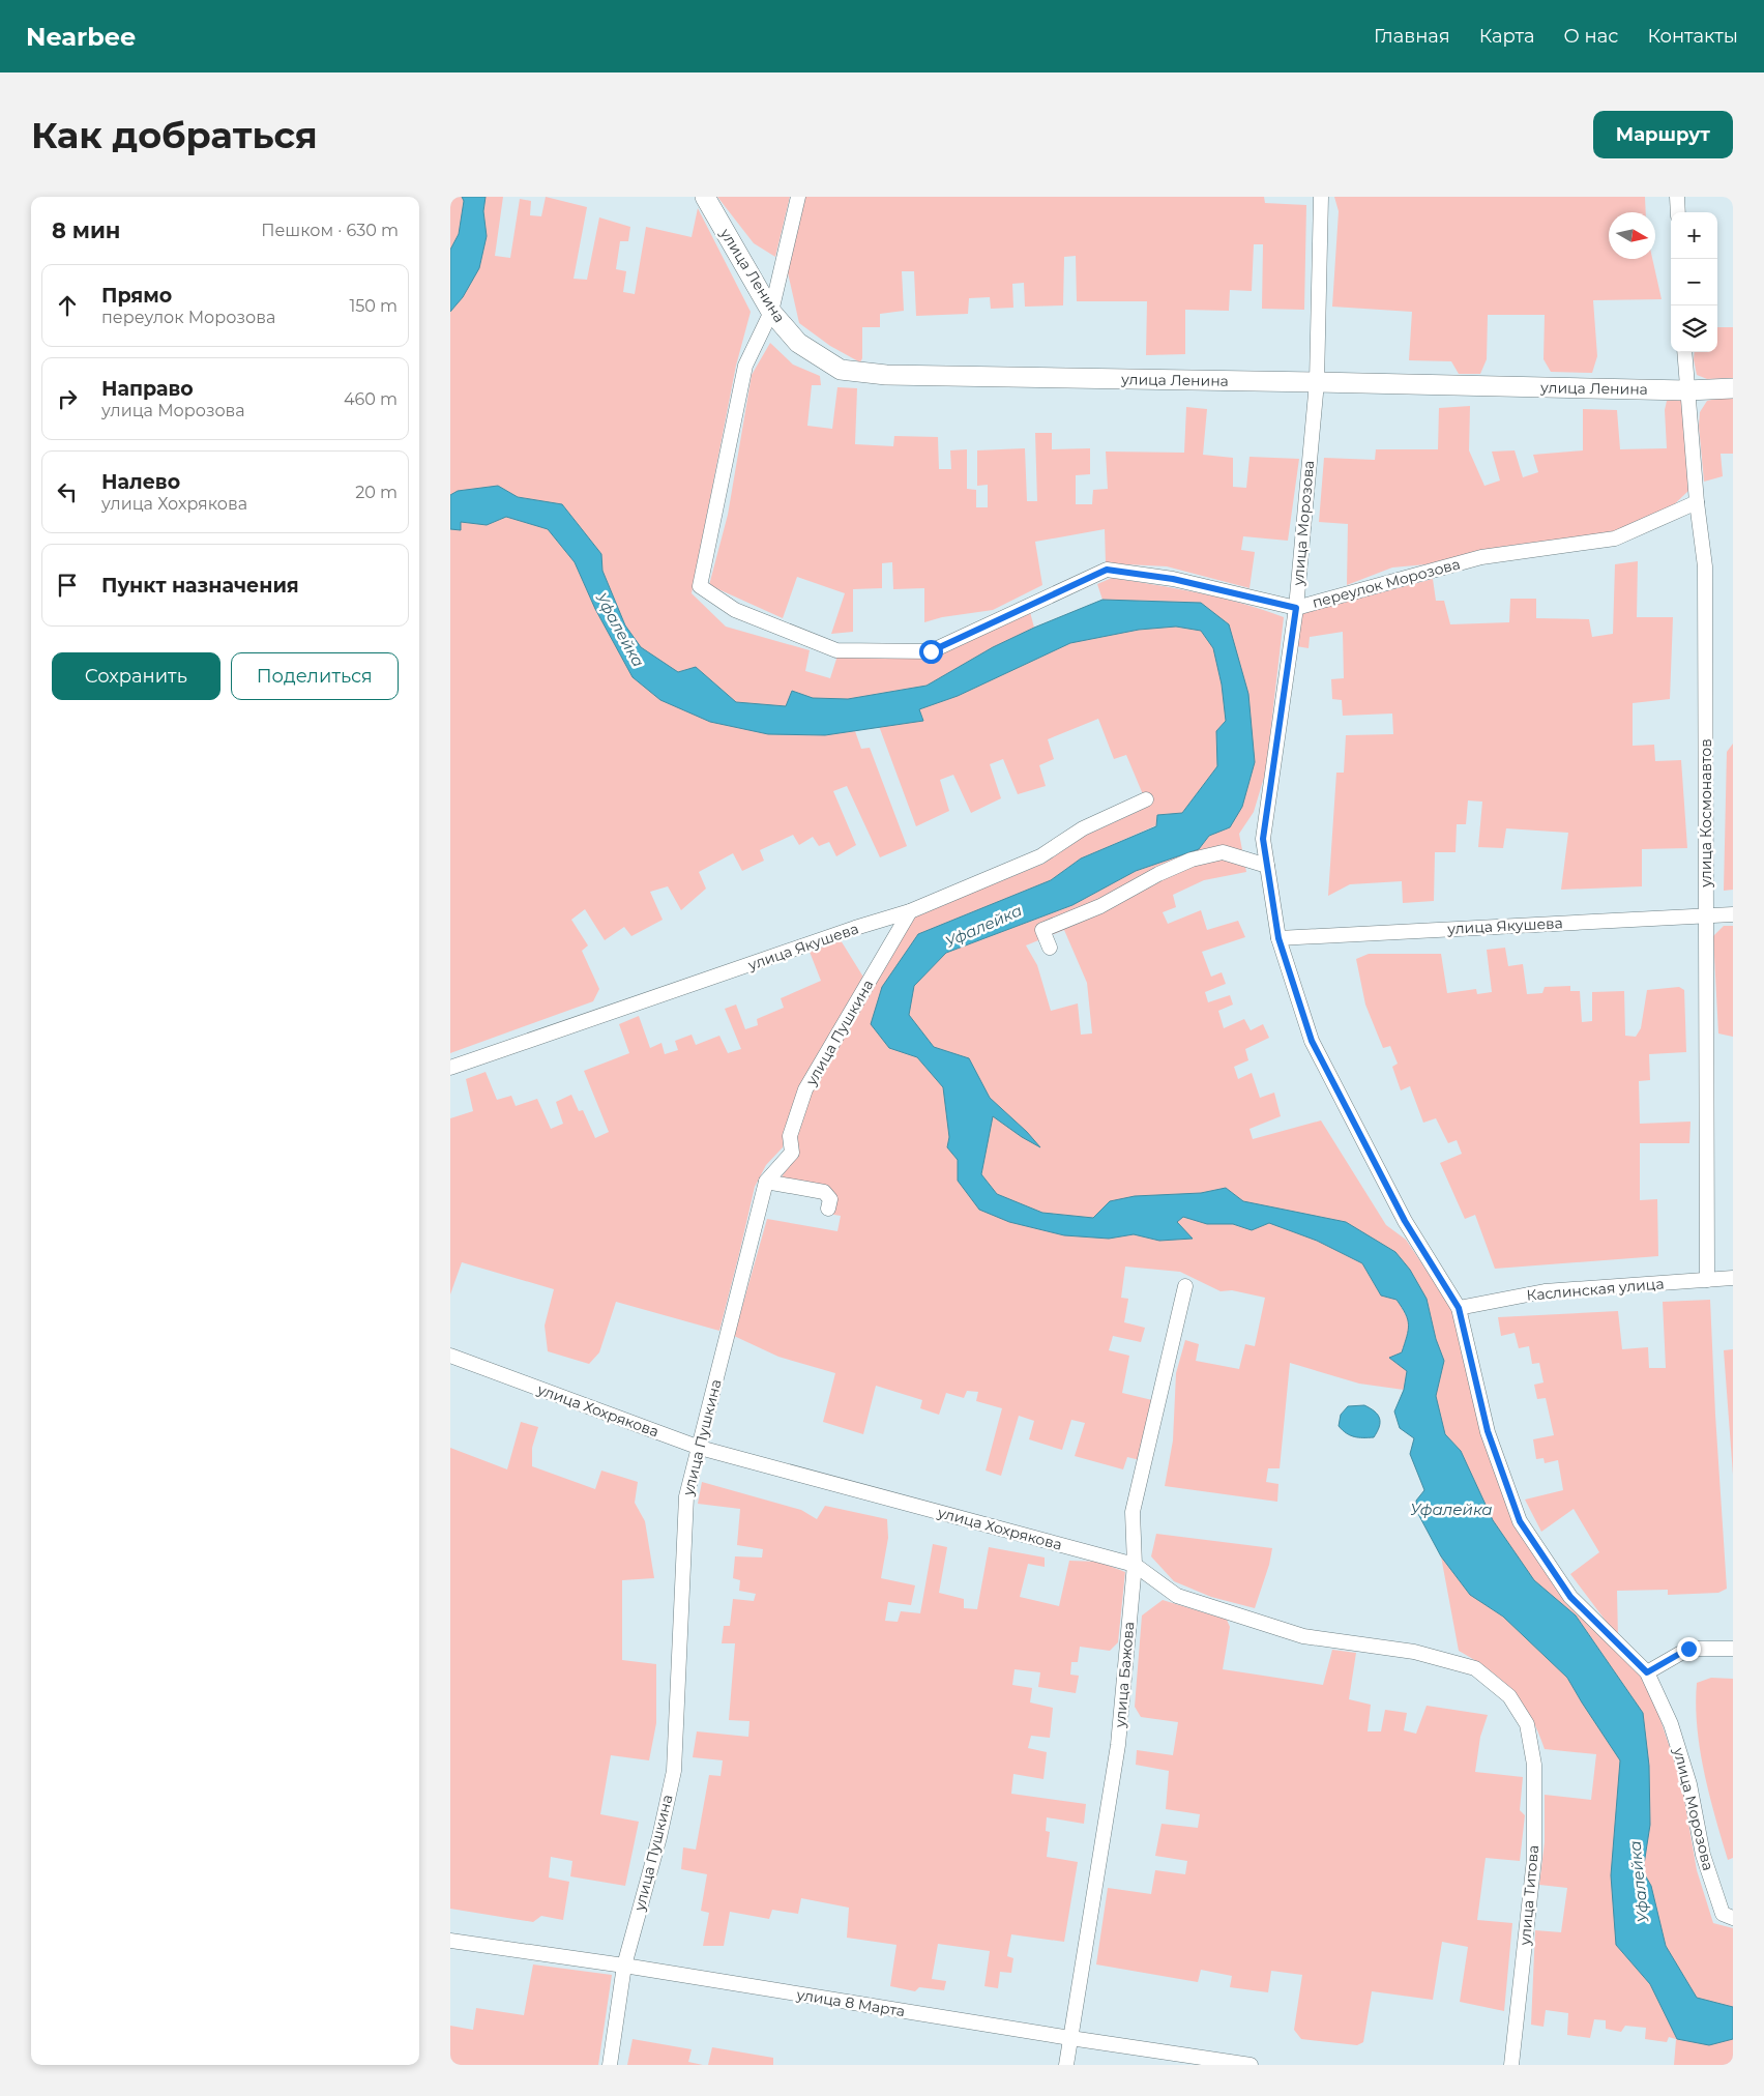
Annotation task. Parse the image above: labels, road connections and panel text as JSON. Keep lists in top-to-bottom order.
{
  "streets": {
    "street": [
      "улица Ленина",
      "улица Морозова",
      "переулок Морозова",
      "улица Космонавтов",
      "улица Якушева",
      "улица Пушкина",
      "Каслинская улица",
      "улица Хохрякова",
      "улица Бажова",
      "улица Титова",
      "улица 8 Марта"
    ]
  },
  "crossings": [
    ["улица Ленина", "улица Морозова"],
    ["улица Ленина", "переулок Морозова"],
    ["улица Ленина", "улица Космонавтов"],
    ["улица Морозова", "переулок Морозова"],
    ["улица Морозова", "улица Якушева"],
    ["улица Морозова", "Каслинская улица"],
    ["переулок Морозова", "улица Космонавтов"],
    ["улица Космонавтов", "улица Якушева"],
    ["улица Космонавтов", "Каслинская улица"],
    ["улица Якушева", "улица Пушкина"],
    ["улица Пушкина", "улица Хохрякова"],
    ["улица Пушкина", "улица 8 Марта"],
    ["улица Хохрякова", "улица Бажова"],
    ["улица Хохрякова", "улица Титова"],
    ["улица Бажова", "улица 8 Марта"]
  ],
  "water": ["Уфалейка"],
  "north": "right",
  "page": {
    "header": "Nearbee",
    "nav": [
      "Главная",
      "Карта",
      "О нас",
      "Контакты"
    ],
    "buttons": [
      "Маршрут",
      ["Сохранить", "Поделиться"]
    ],
    "title": "Как добраться",
    "heading": ["8 мин", "Пешком · 630 m"],
    "map_buttons": ["+", "−"],
    "list": [
      ["Прямо", "переулок Морозова", "150 m"],
      ["Направо", "улица Морозова", "460 m"],
      ["Налево", "улица Хохрякова", "20 m"],
      "Пункт назначения"
    ]
  }
}
